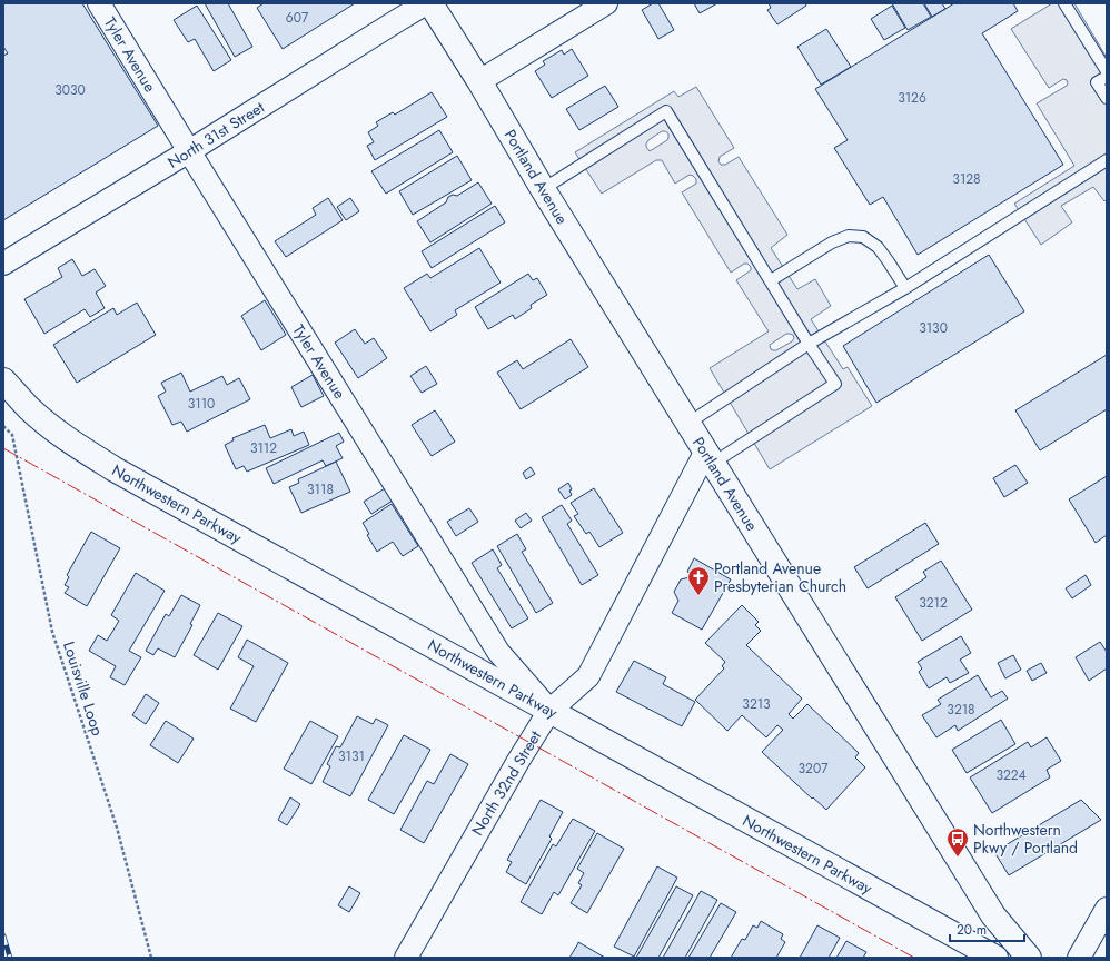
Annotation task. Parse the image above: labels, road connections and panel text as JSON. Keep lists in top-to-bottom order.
{
  "streets": {
    "street": [
      "Tyler Avenue",
      "North 31st Street",
      "Portland Avenue",
      "Northwestern Parkway",
      "North 32nd Street"
    ],
    "path": ["Louisville Loop"]
  },
  "crossings": [
    ["Tyler Avenue", "North 31st Street"],
    ["Tyler Avenue", "Northwestern Parkway"],
    ["Tyler Avenue", "North 32nd Street"],
    ["Portland Avenue", "North 32nd Street"],
    ["Northwestern Parkway", "North 32nd Street"]
  ],
  "places": {
    "church": ["Portland Avenue Presbyterian Church"],
    "bus stop": ["Northwestern Pkwy / Portland"]
  },
  "house_numbers": [
    "607",
    "3030",
    "3126",
    "3128",
    "3130",
    "3110",
    "3112",
    "3118",
    "3212",
    "3213",
    "3218",
    "3131",
    "3207",
    "3224"
  ],
  "scale_bar": "20 m"
}
